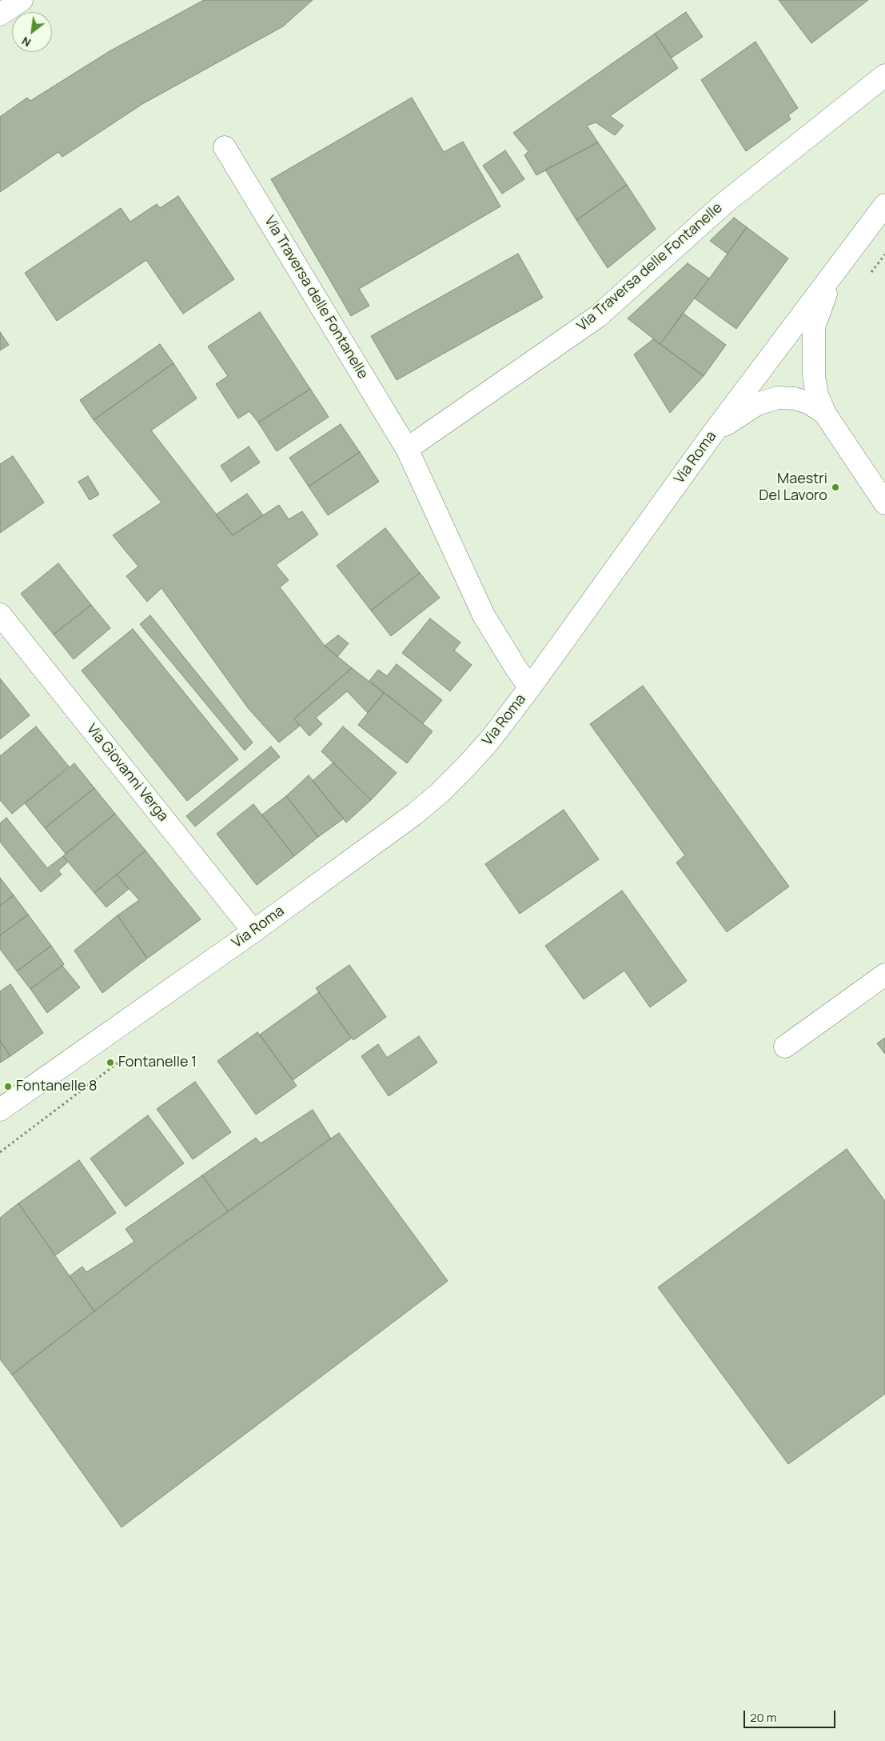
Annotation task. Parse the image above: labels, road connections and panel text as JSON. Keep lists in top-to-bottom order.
{
  "streets": {
    "street": ["Via Traversa delle Fontanelle", "Via Roma", "Via Giovanni Verga"]
  },
  "crossings": [
    ["Via Traversa delle Fontanelle", "Via Roma"],
    ["Via Roma", "Via Giovanni Verga"]
  ],
  "places": ["Maestri Del Lavoro", "Fontanelle 1", "Fontanelle 8"],
  "scale_bar": "20 m",
  "north": "bottom left"
}
